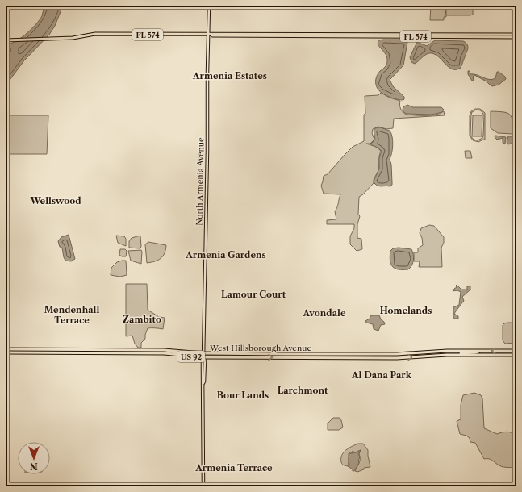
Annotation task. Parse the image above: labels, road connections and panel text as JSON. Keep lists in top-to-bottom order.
{
  "streets": {
    "main road": [
      "FL 574",
      "North Armenia Avenue",
      "West Hillsborough Avenue",
      "US 92"
    ]
  },
  "crossings": [
    ["FL 574", "North Armenia Avenue"],
    ["North Armenia Avenue", "West Hillsborough Avenue"]
  ],
  "districts": [
    "Armenia Estates",
    "Wellswood",
    "Armenia Gardens",
    "Lamour Court",
    "Mendenhall Terrace",
    "Homelands",
    "Avondale",
    "Zambito",
    "Al Dana Park",
    "Larchmont",
    "Bour Lands",
    "Armenia Terrace"
  ],
  "north": "bottom"
}
